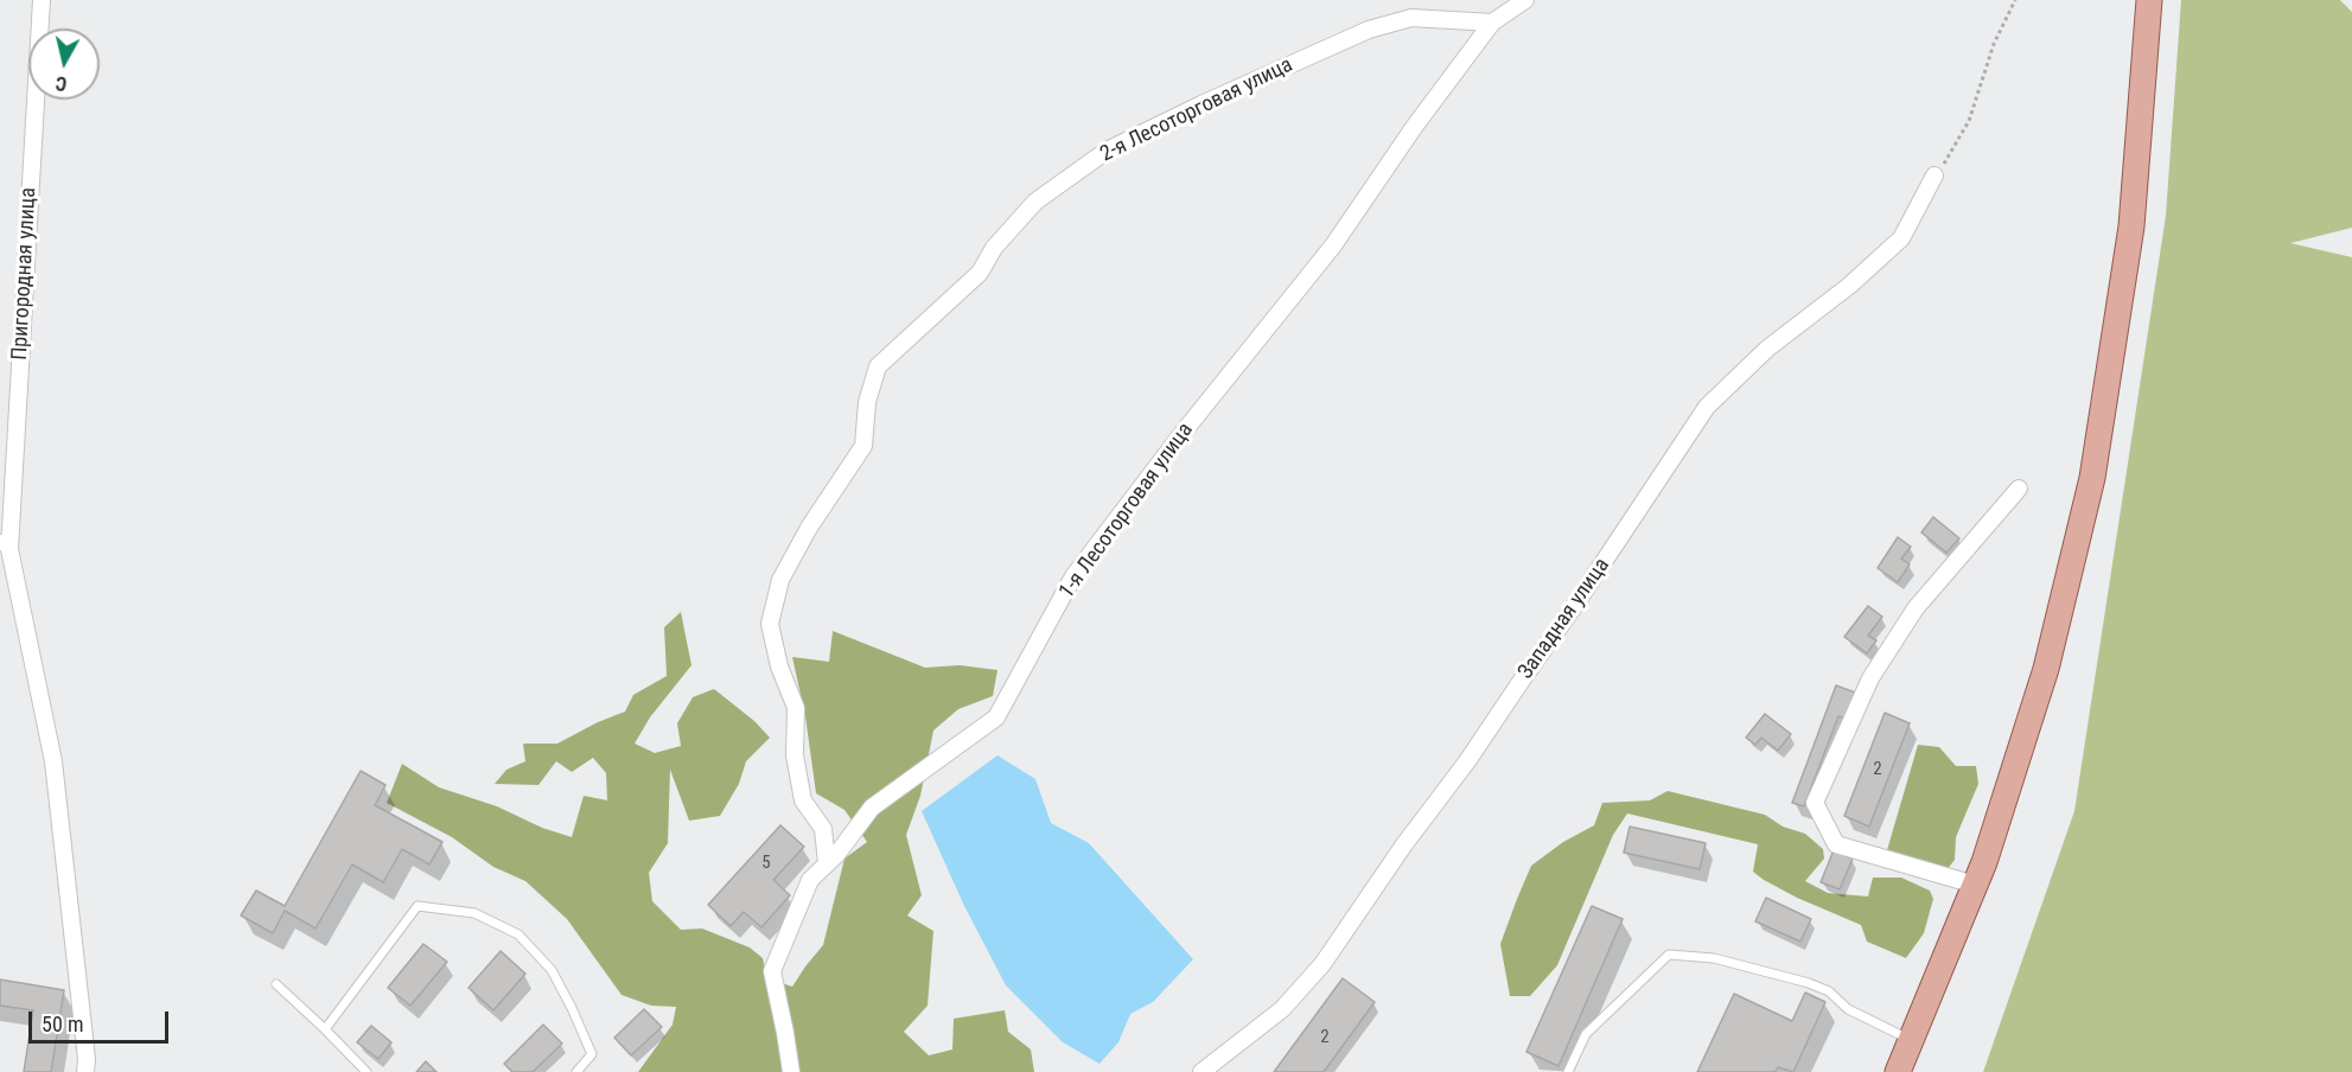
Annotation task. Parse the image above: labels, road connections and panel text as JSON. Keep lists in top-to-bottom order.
{
  "streets": {
    "street": [
      "2-я Лесоторговая улица",
      "Пригородная улица",
      "1-я Лесоторговая улица",
      "Западная улица"
    ]
  },
  "crossings": [
    ["2-я Лесоторговая улица", "1-я Лесоторговая улица"]
  ],
  "house_numbers": ["2", "5", "2"],
  "scale_bar": "50 m",
  "north": "bottom"
}
